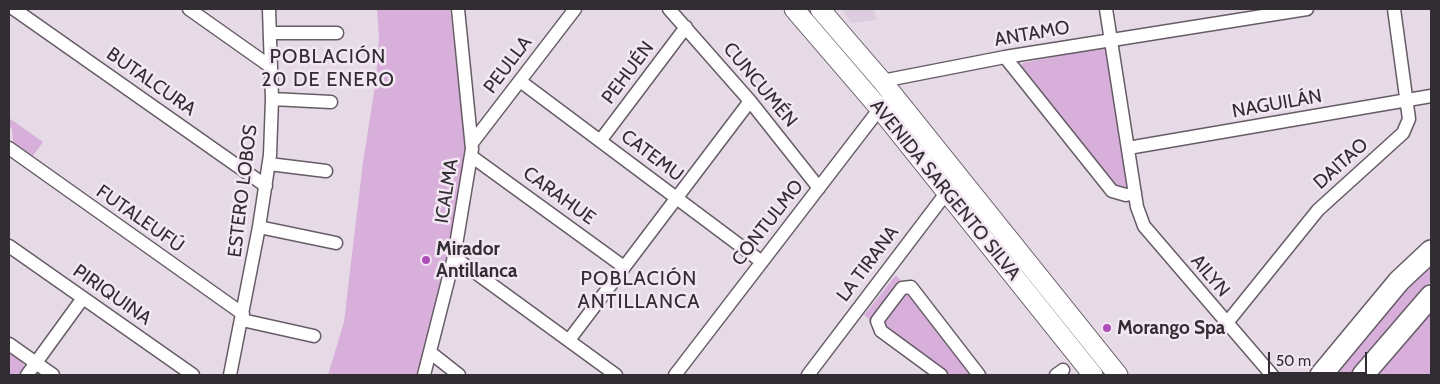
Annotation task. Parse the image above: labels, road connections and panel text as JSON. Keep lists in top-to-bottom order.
{
  "streets": {
    "main road": ["AVENIDA SARGENTO SILVA"],
    "street": [
      "ANTAMO",
      "PEULLA",
      "PEHUÉN",
      "BUTALCURA",
      "CUNCUMÉN",
      "NAGUILÁN",
      "CATEMU",
      "DAITAO",
      "ESTERO LOBOS",
      "ICALMA",
      "CARAHUE",
      "FUTALEUFÚ",
      "CONTULMO",
      "LA TIRANA",
      "AILYN",
      "PIRIQUINA"
    ]
  },
  "crossings": [
    ["ANTAMO", "AVENIDA SARGENTO SILVA"],
    ["ANTAMO", "CONTULMO"],
    ["ANTAMO", "AILYN"],
    ["PEULLA", "CATEMU"],
    ["PEULLA", "ICALMA"],
    ["PEULLA", "CARAHUE"],
    ["PEHUÉN", "CUNCUMÉN"],
    ["PEHUÉN", "CATEMU"],
    ["BUTALCURA", "ESTERO LOBOS"],
    ["CUNCUMÉN", "CONTULMO"],
    ["NAGUILÁN", "DAITAO"],
    ["NAGUILÁN", "AILYN"],
    ["CATEMU", "CONTULMO"],
    ["DAITAO", "AILYN"],
    ["AVENIDA SARGENTO SILVA", "CONTULMO"],
    ["AVENIDA SARGENTO SILVA", "LA TIRANA"],
    ["ESTERO LOBOS", "FUTALEUFÚ"],
    ["ICALMA", "CARAHUE"]
  ],
  "districts": ["POBLACIÓN 20 DE ENERO", "POBLACIÓN ANTILLANCA"],
  "places": ["Mirador Antillanca", "Morango Spa"],
  "scale_bar": "50 m"
}
